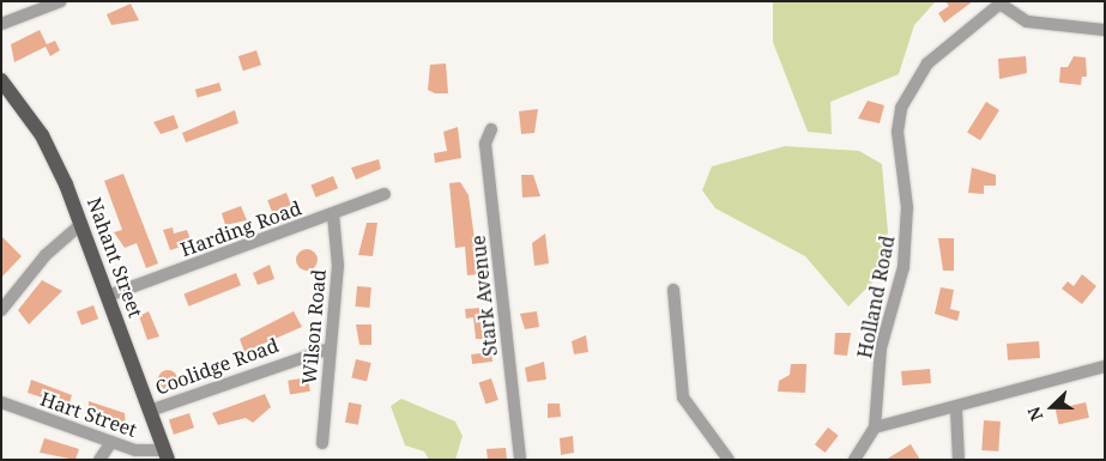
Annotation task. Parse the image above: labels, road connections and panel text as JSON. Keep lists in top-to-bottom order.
{
  "streets": {
    "main road": ["Nahant Street"],
    "street": [
      "Harding Road",
      "Stark Avenue",
      "Holland Road",
      "Wilson Road",
      "Coolidge Road",
      "Hart Street"
    ]
  },
  "crossings": [
    ["Harding Road", "Nahant Street"],
    ["Harding Road", "Wilson Road"],
    ["Nahant Street", "Coolidge Road"],
    ["Nahant Street", "Hart Street"],
    ["Wilson Road", "Coolidge Road"]
  ],
  "north": "left"
}
